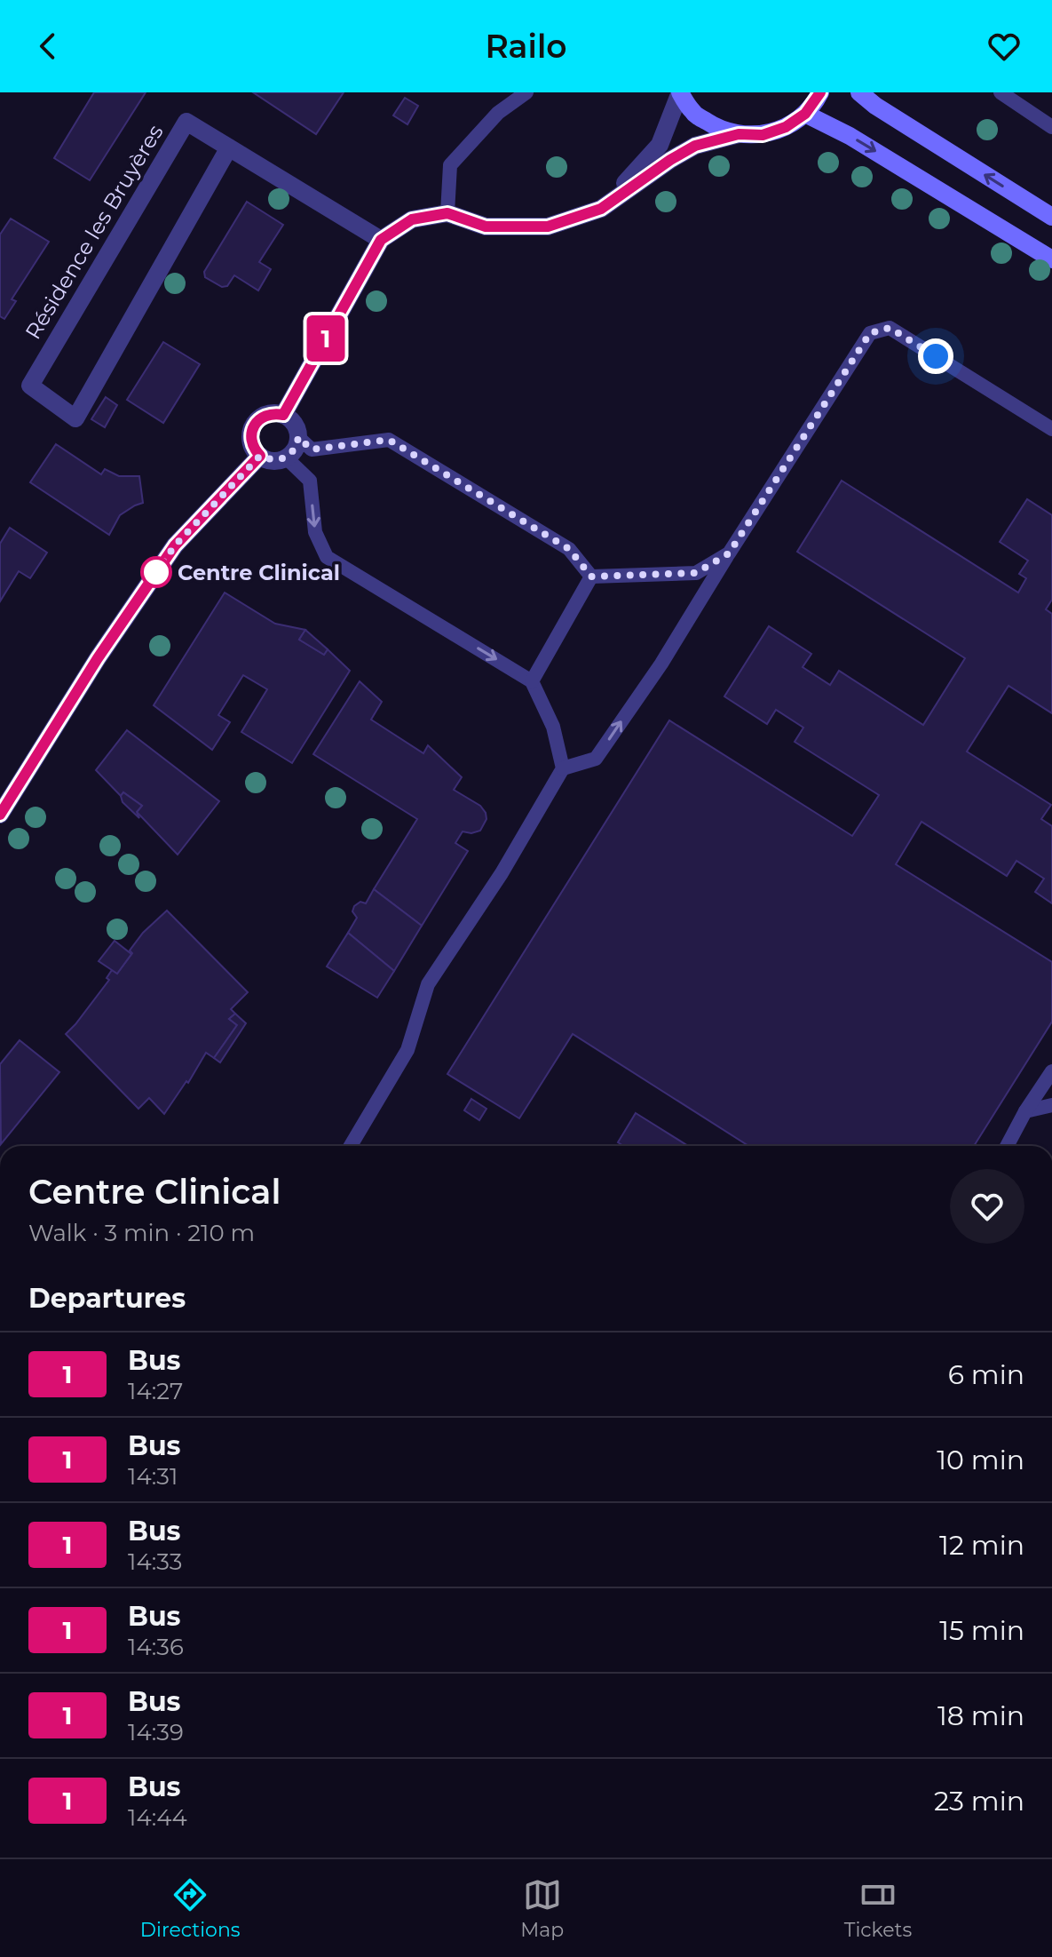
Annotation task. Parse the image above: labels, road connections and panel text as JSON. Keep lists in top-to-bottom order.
{
  "streets": {
    "street": ["Résidence les Bruyères"]
  },
  "places": ["Centre Clinical"],
  "lines": ["bus line 1"],
  "page": {
    "header": "Railo",
    "on_map": "1",
    "heading": [
      ["Centre Clinical", "Walk · 3 min · 210 m"],
      "Departures"
    ],
    "list": [
      {
        "mark": "1",
        "name": "Bus",
        "note": "14:27",
        "value": "6 min"
      },
      {
        "mark": "1",
        "name": "Bus",
        "note": "14:31",
        "value": "10 min"
      },
      {
        "mark": "1",
        "name": "Bus",
        "note": "14:33",
        "value": "12 min"
      },
      {
        "mark": "1",
        "name": "Bus",
        "note": "14:36",
        "value": "15 min"
      },
      {
        "mark": "1",
        "name": "Bus",
        "note": "14:39",
        "value": "18 min"
      },
      {
        "mark": "1",
        "name": "Bus",
        "note": "14:44",
        "value": "23 min"
      }
    ],
    "tabs": ["Directions", "Map", "Tickets"]
  }
}
